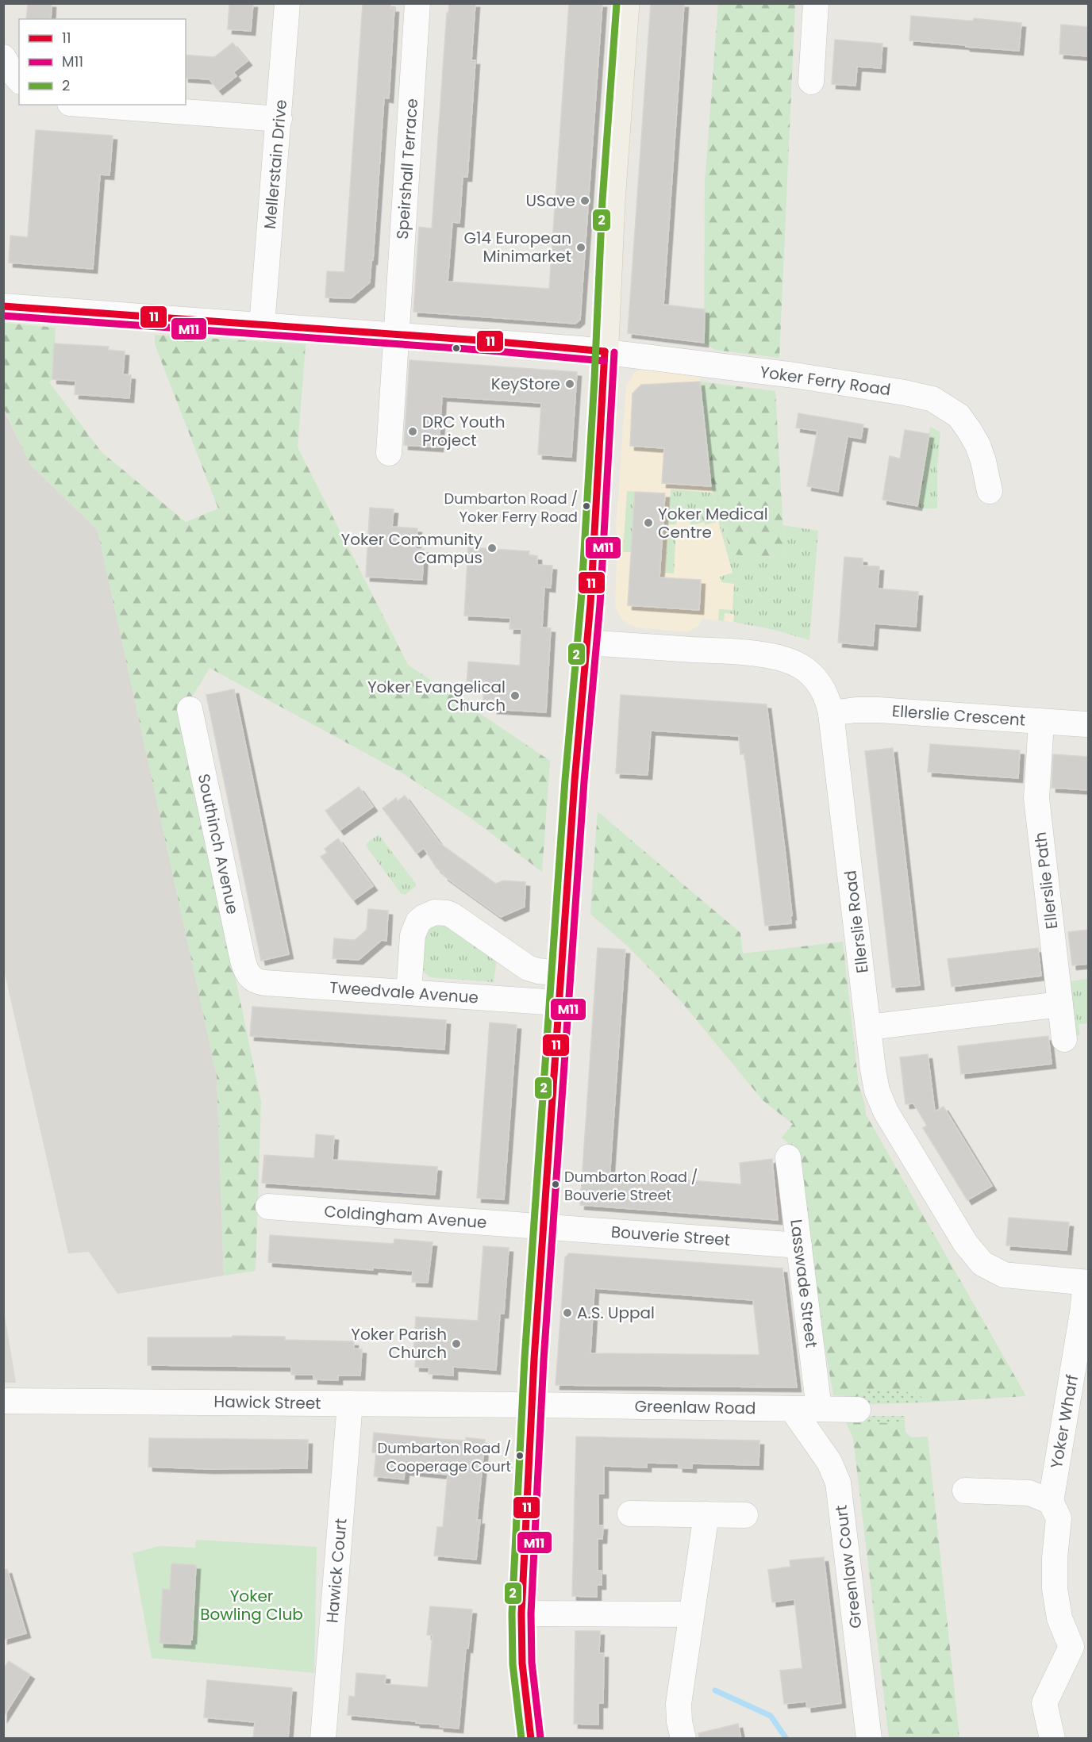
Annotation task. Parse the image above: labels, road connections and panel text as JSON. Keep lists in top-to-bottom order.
{
  "streets": {
    "street": [
      "Mellerstain Drive",
      "Speirshall Terrace",
      "Yoker Ferry Road",
      "Ellerslie Crescent",
      "Southinch Avenue",
      "Ellerslie Path",
      "Ellerslie Road",
      "Tweedvale Avenue",
      "Coldingham Avenue",
      "Bouverie Street",
      "Lasswade Street",
      "Hawick Street",
      "Greenlaw Road",
      "Yoker Wharf",
      "Greenlaw Court",
      "Hawick Court"
    ]
  },
  "crossings": [
    ["Mellerstain Drive", "Yoker Ferry Road"],
    ["Speirshall Terrace", "Yoker Ferry Road"],
    ["Ellerslie Crescent", "Ellerslie Path"],
    ["Ellerslie Crescent", "Ellerslie Road"],
    ["Southinch Avenue", "Tweedvale Avenue"],
    ["Ellerslie Road", "Yoker Wharf"],
    ["Coldingham Avenue", "Bouverie Street"],
    ["Bouverie Street", "Lasswade Street"],
    ["Lasswade Street", "Greenlaw Road"],
    ["Hawick Street", "Greenlaw Road"],
    ["Hawick Street", "Hawick Court"],
    ["Greenlaw Road", "Greenlaw Court"]
  ],
  "parks": ["Yoker Bowling Club"],
  "places": [
    "USave",
    "G14 European Minimarket",
    "KeyStore",
    "DRC Youth Project",
    "Dumbarton Road / Yoker Ferry Road",
    "Yoker Medical Centre",
    "Yoker Community Campus",
    "Yoker Evangelical Church",
    "Dumbarton Road / Bouverie Street",
    "A.S. Uppal",
    "Yoker Parish Church",
    "Dumbarton Road / Cooperage Court"
  ],
  "lines": ["transit line 2", "transit line 11", "transit line M11"],
  "legend": ["11", "M11", "2"]
}
